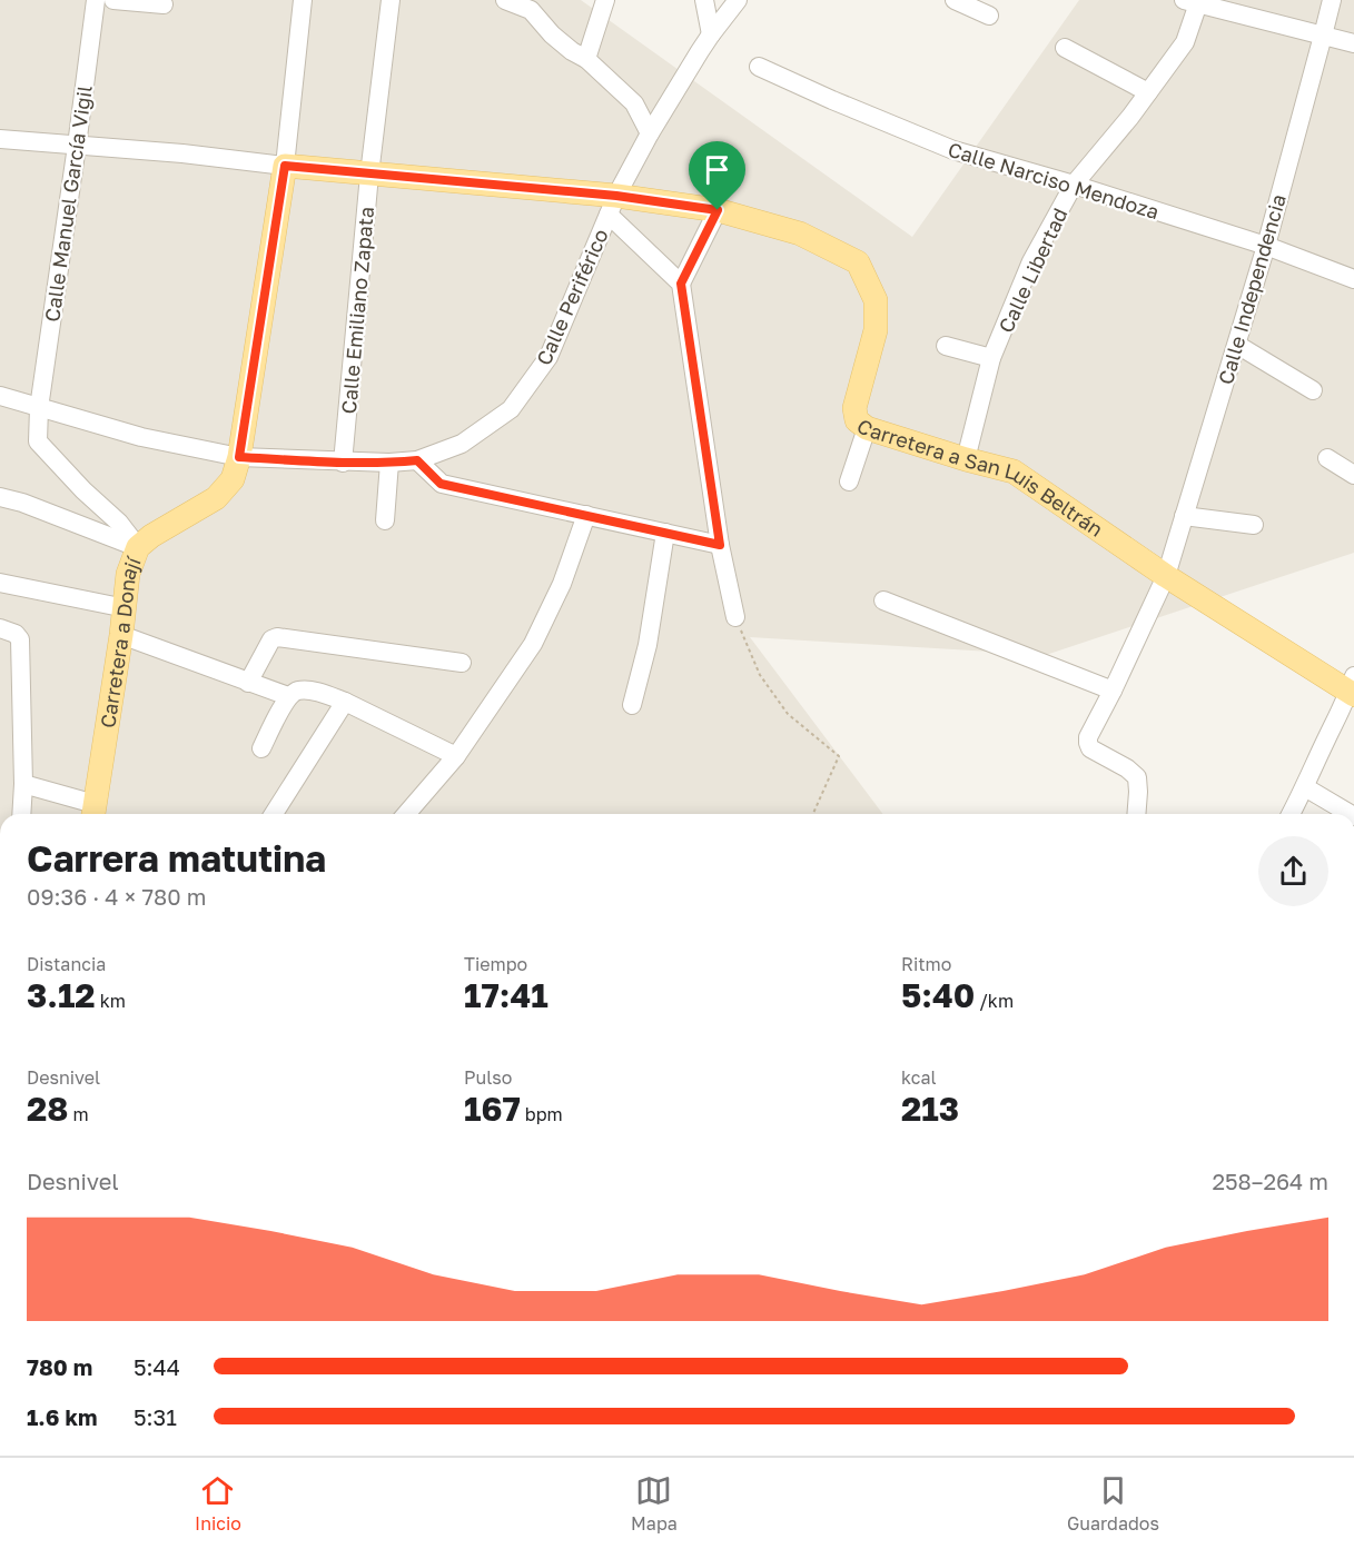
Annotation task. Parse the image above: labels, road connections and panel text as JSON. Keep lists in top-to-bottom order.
{
  "streets": {
    "main road": ["Carretera a San Luis Beltrán", "Carretera a Donají"],
    "street": [
      "Calle Narciso Mendoza",
      "Calle Manuel García Vigil",
      "Calle Libertad",
      "Calle Independencia",
      "Calle Periférico",
      "Calle Emiliano Zapata"
    ]
  },
  "crossings": [
    ["Calle Narciso Mendoza", "Calle Libertad"],
    ["Calle Narciso Mendoza", "Calle Independencia"],
    ["Calle Manuel García Vigil", "Calle Periférico"],
    ["Calle Manuel García Vigil", "Carretera a Donají"],
    ["Calle Libertad", "Carretera a San Luis Beltrán"],
    ["Calle Independencia", "Carretera a San Luis Beltrán"],
    ["Calle Periférico", "Calle Emiliano Zapata"],
    ["Calle Periférico", "Carretera a San Luis Beltrán"],
    ["Calle Periférico", "Carretera a Donají"],
    ["Calle Emiliano Zapata", "Carretera a San Luis Beltrán"],
    ["Carretera a San Luis Beltrán", "Carretera a Donají"]
  ],
  "page": {
    "heading": ["Carrera matutina", "09:36 · 4 × 780 m"],
    "stats": [
      ["Distancia", "3.12 km"],
      ["Tiempo", "17:41"],
      ["Ritmo", "5:40 /km"],
      ["Desnivel", "28 m"],
      ["Pulso", "167 bpm"],
      ["kcal", "213"]
    ],
    "chart": ["Desnivel", "258–264 m"],
    "list": [
      {
        "name": "780 m",
        "note": "5:44"
      },
      {
        "name": "1.6 km",
        "note": "5:31"
      }
    ],
    "tabs": ["Inicio", "Mapa", "Guardados"]
  }
}
